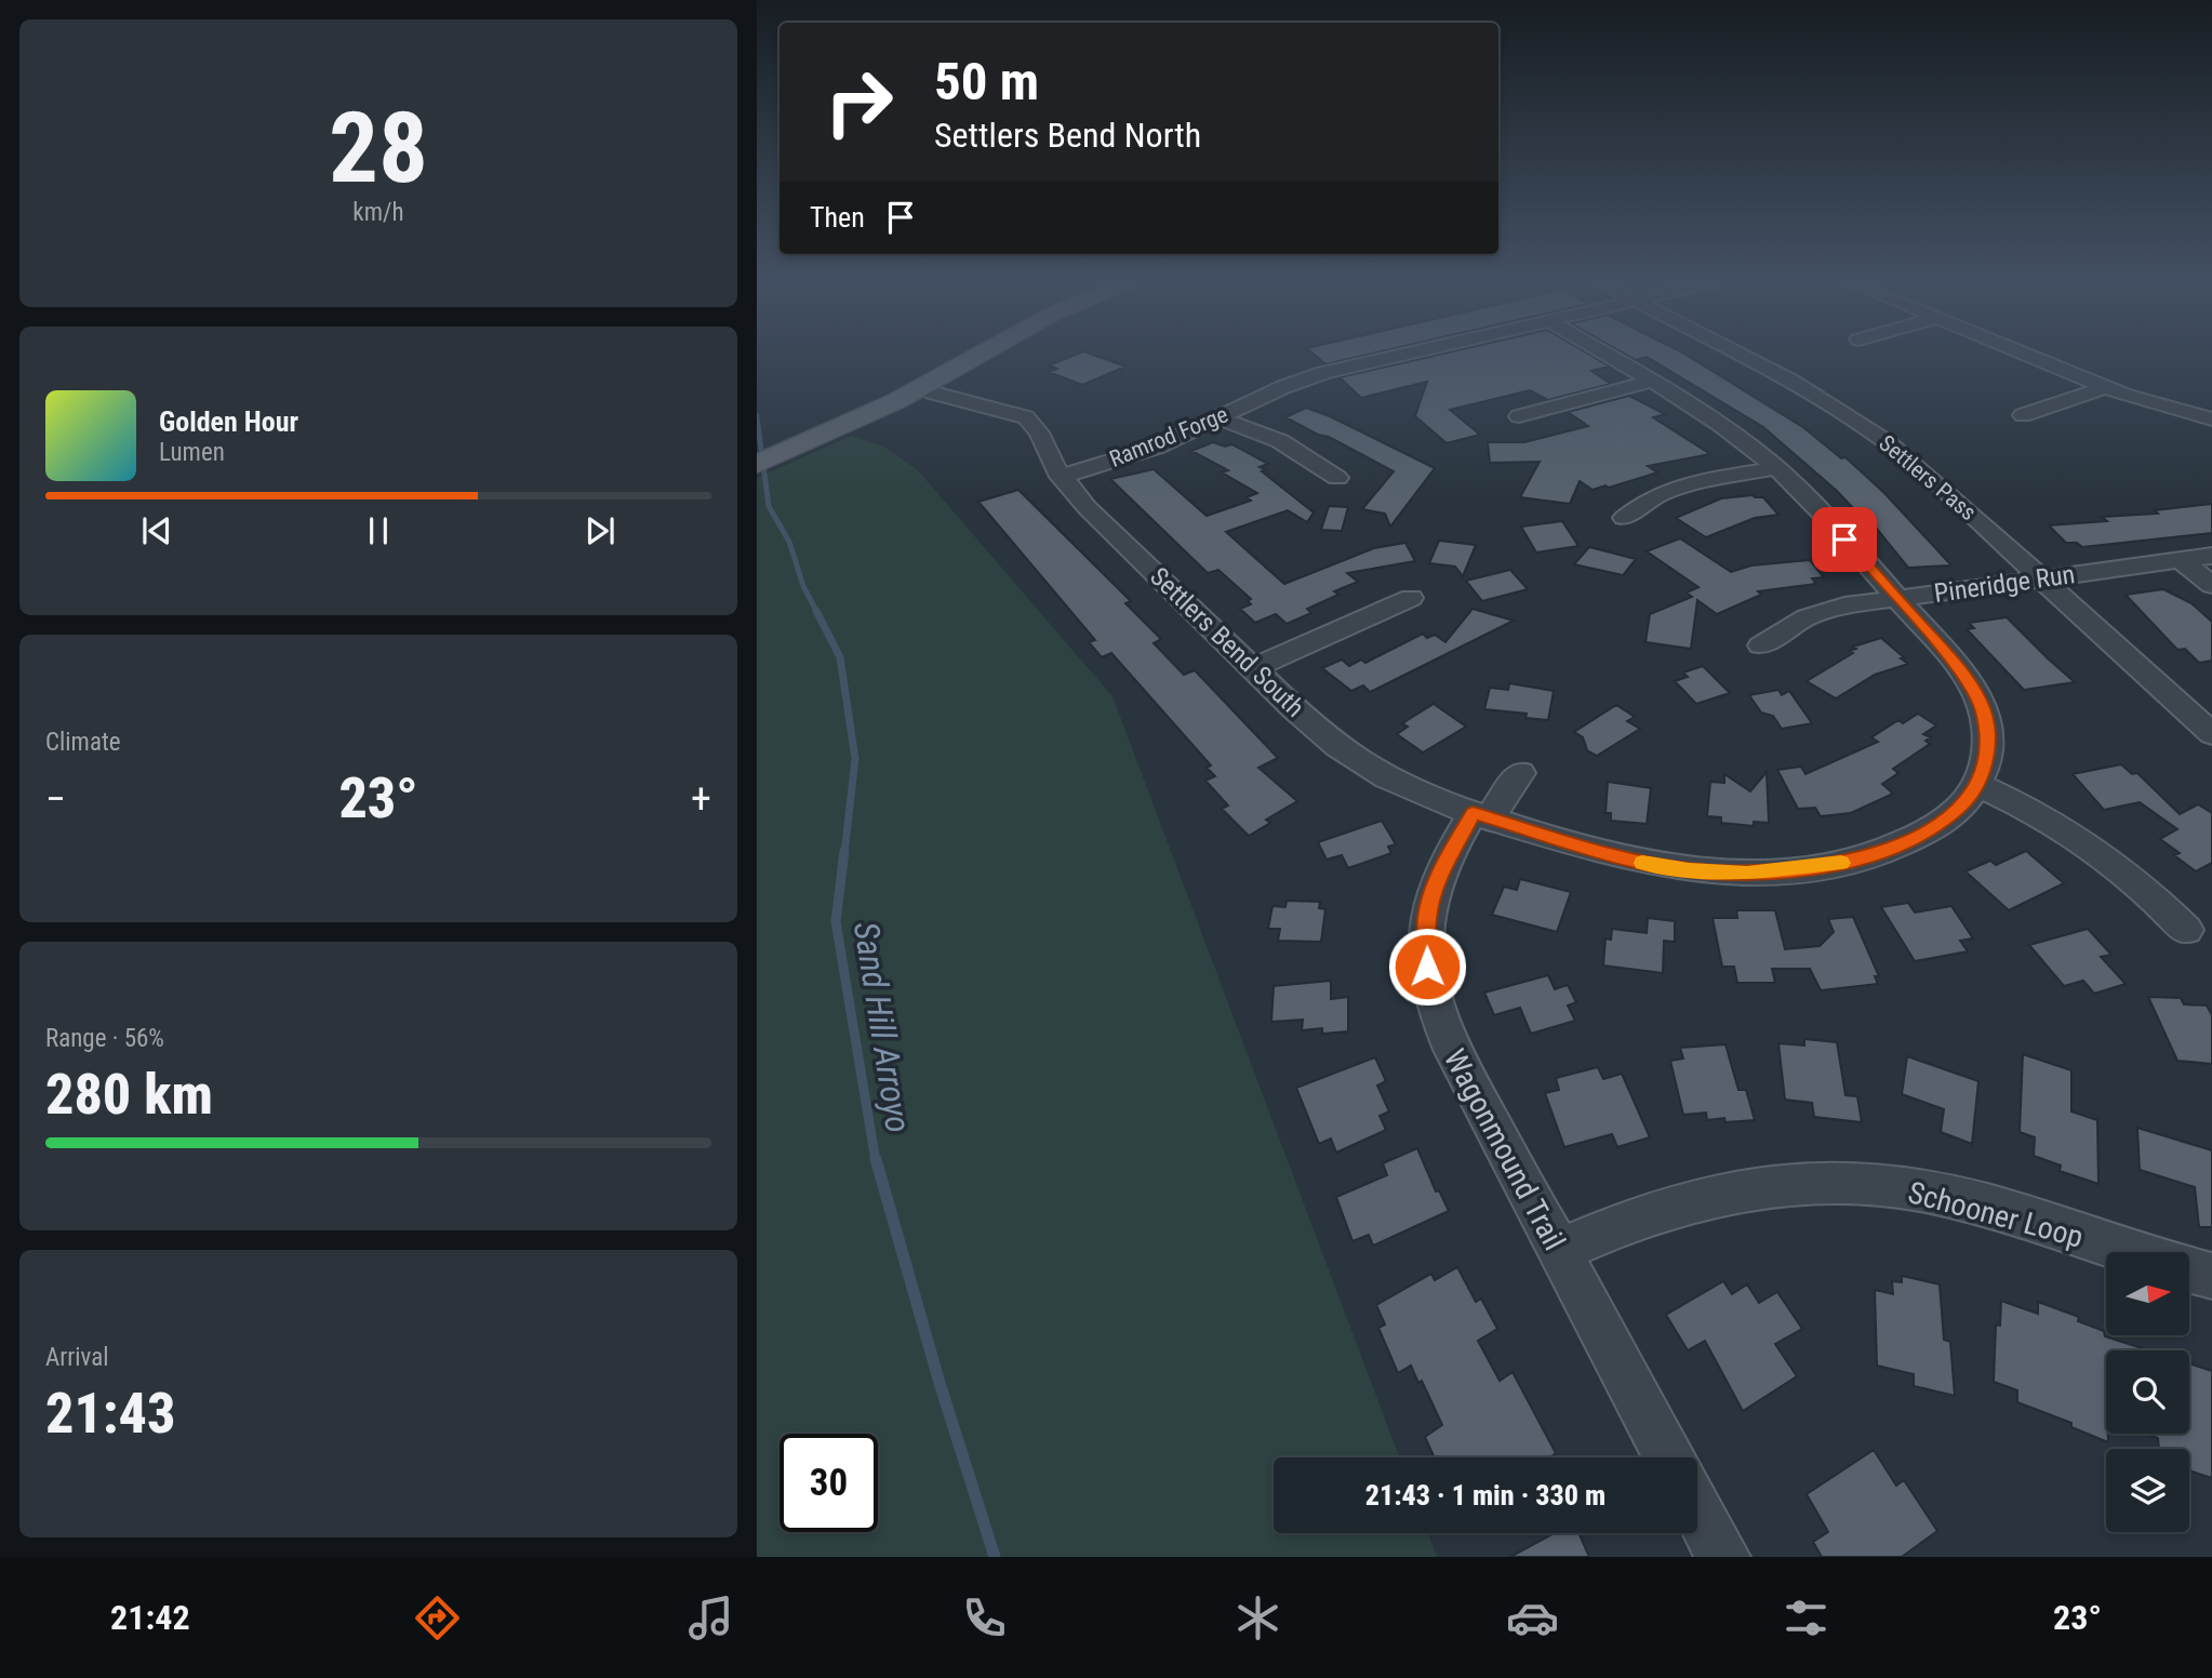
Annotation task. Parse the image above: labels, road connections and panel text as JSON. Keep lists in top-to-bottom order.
{
  "streets": {
    "street": [
      "Ramrod Forge",
      "Settlers Pass",
      "Pineridge Run",
      "Settlers Bend South",
      "Wagonmound Trail",
      "Schooner Loop"
    ]
  },
  "crossings": [
    ["Ramrod Forge", "Settlers Bend South"],
    ["Settlers Pass", "Pineridge Run"],
    ["Settlers Bend South", "Wagonmound Trail"],
    ["Wagonmound Trail", "Schooner Loop"]
  ],
  "water": ["Sand Hill Arroyo"],
  "north": "right",
  "page": {
    "tile": [
      ["28", "km/h"],
      "Climate",
      ["Range · 56%", "280 km"],
      ["Arrival", "21:43"]
    ],
    "turn": ["50 m", "Settlers Bend North"],
    "then": "Then",
    "song": ["Golden Hour", "Lumen"],
    "heat": ["−", "23°", "+"],
    "limit": "30",
    "trip": "21:43 · 1 min · 330 m",
    "tabs": ["21:42", "23°"]
  }
}
